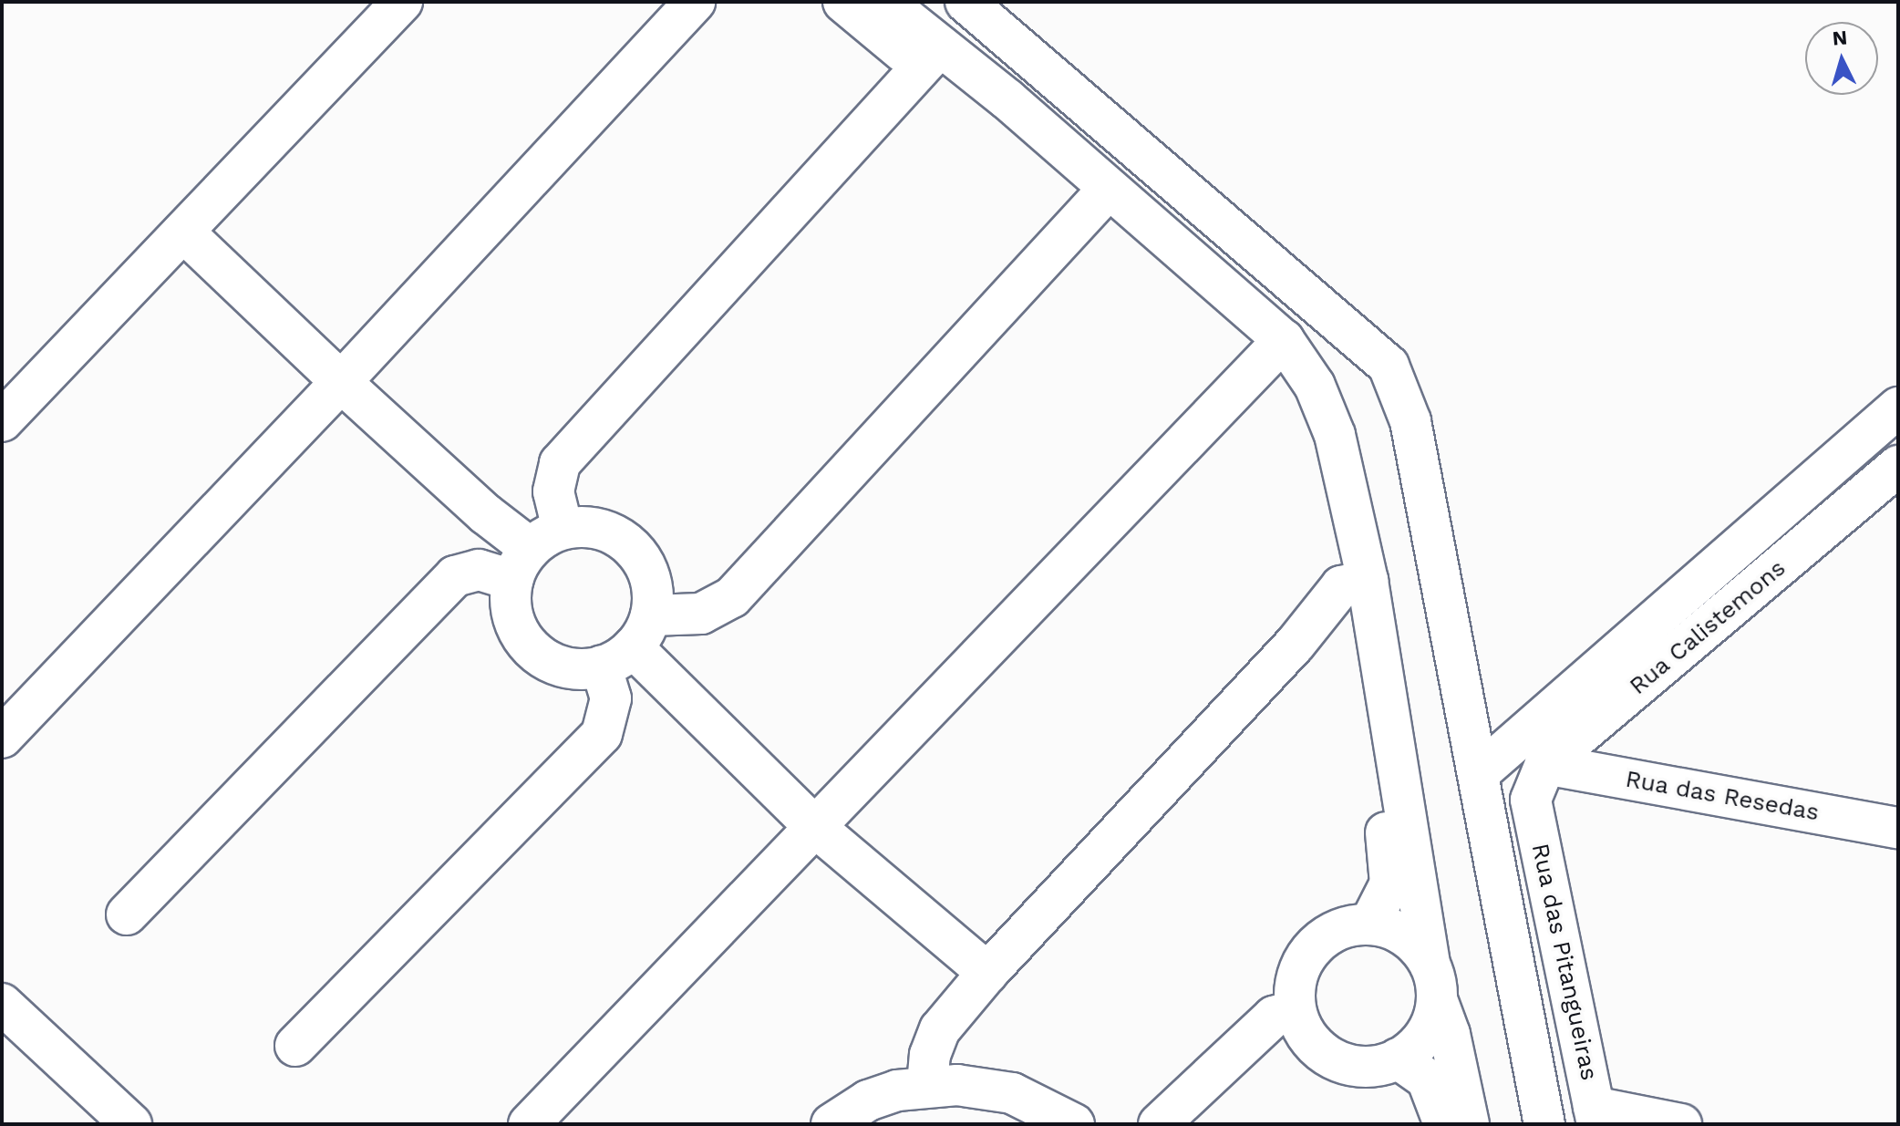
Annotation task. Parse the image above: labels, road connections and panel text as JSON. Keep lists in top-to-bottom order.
{
  "streets": {
    "street": ["Rua Calistemons", "Rua das Resedas", "Rua das Pitangueiras"]
  },
  "crossings": [
    ["Rua Calistemons", "Rua das Resedas"],
    ["Rua Calistemons", "Rua das Pitangueiras"],
    ["Rua das Resedas", "Rua das Pitangueiras"]
  ],
  "north": "top"
}
